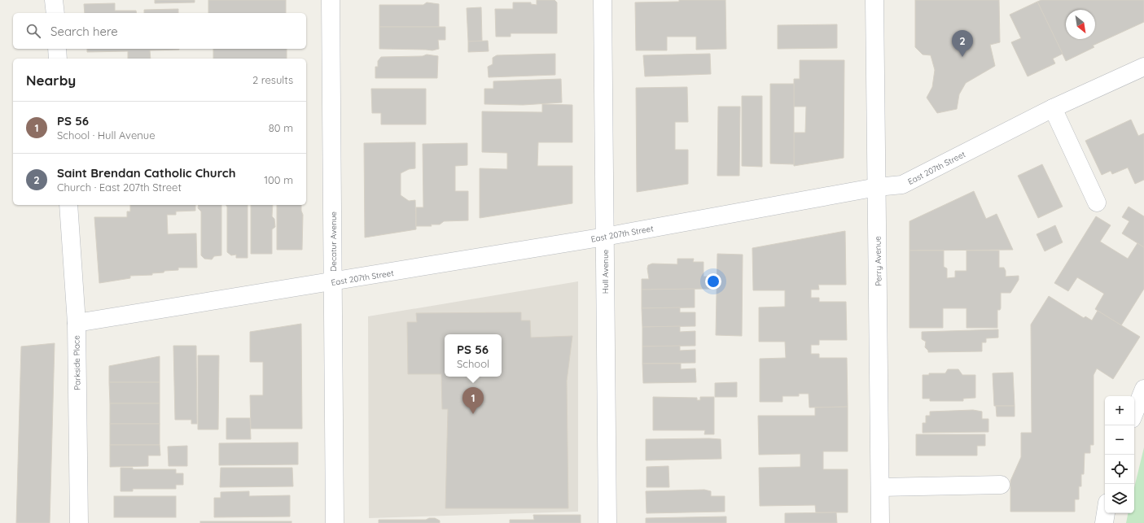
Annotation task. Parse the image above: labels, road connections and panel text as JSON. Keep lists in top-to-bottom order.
{
  "streets": {
    "street": [
      "East 207th Street",
      "Decatur Avenue",
      "Perry Avenue",
      "Hull Avenue",
      "Parkside Place"
    ]
  },
  "crossings": [
    ["East 207th Street", "Decatur Avenue"],
    ["East 207th Street", "Perry Avenue"],
    ["East 207th Street", "Hull Avenue"],
    ["East 207th Street", "Parkside Place"]
  ],
  "north": "bottom right",
  "page": {
    "search": "Search here",
    "pins": ["2", "1"],
    "heading": ["Nearby", "2 results"],
    "list": [
      {
        "mark": "1",
        "name": "PS 56",
        "note": "School · Hull Avenue",
        "value": "80 m"
      },
      {
        "mark": "2",
        "name": "Saint Brendan Catholic Church",
        "note": "Church · East 207th Street",
        "value": "100 m"
      }
    ],
    "popup": ["PS 56", "School"],
    "map_buttons": ["+", "−"]
  }
}
